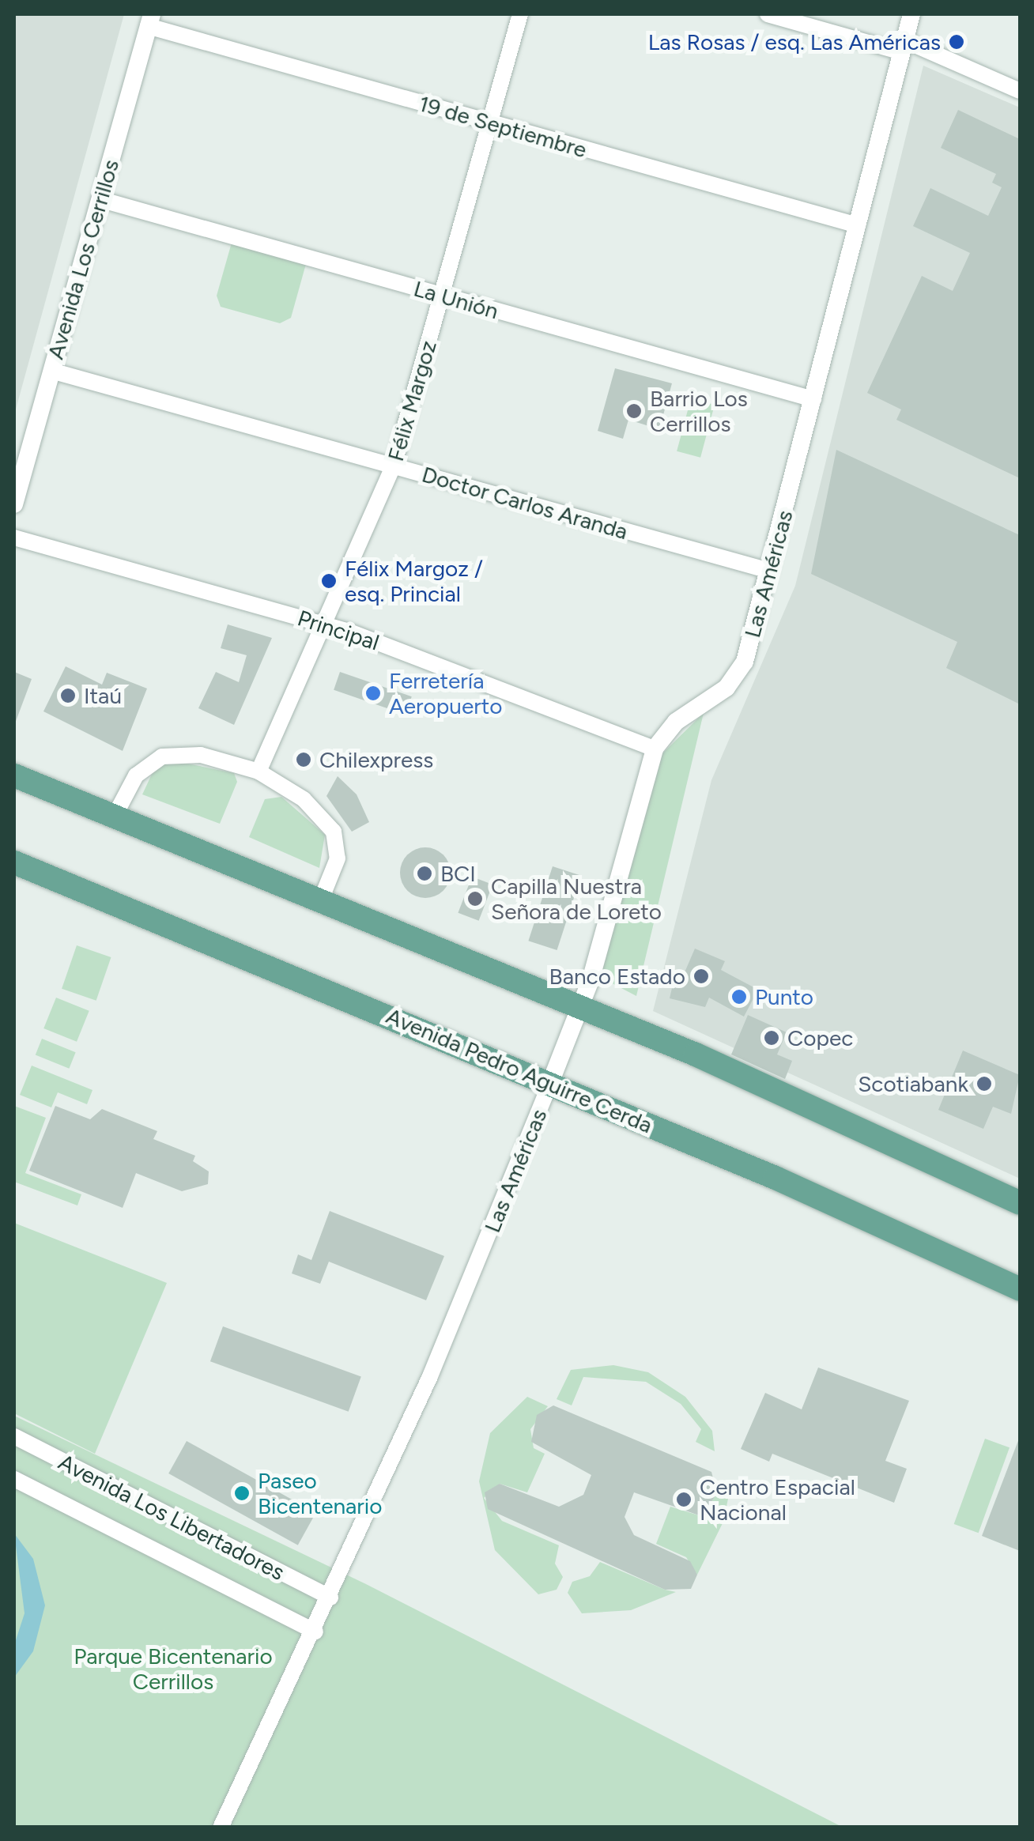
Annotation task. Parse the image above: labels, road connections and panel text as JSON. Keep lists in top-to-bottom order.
{
  "streets": {
    "main road": ["Avenida Pedro Aguirre Cerda"],
    "street": [
      "19 de Septiembre",
      "Avenida Los Cerrillos",
      "La Unión",
      "Félix Margoz",
      "Doctor Carlos Aranda",
      "Las Américas",
      "Principal",
      "Avenida Los Libertadores"
    ]
  },
  "crossings": [
    ["19 de Septiembre", "Avenida Los Cerrillos"],
    ["19 de Septiembre", "Félix Margoz"],
    ["19 de Septiembre", "Las Américas"],
    ["Avenida Los Cerrillos", "La Unión"],
    ["Avenida Los Cerrillos", "Doctor Carlos Aranda"],
    ["La Unión", "Félix Margoz"],
    ["La Unión", "Las Américas"],
    ["Félix Margoz", "Doctor Carlos Aranda"],
    ["Félix Margoz", "Principal"],
    ["Doctor Carlos Aranda", "Las Américas"],
    ["Las Américas", "Principal"],
    ["Las Américas", "Avenida Pedro Aguirre Cerda"],
    ["Las Américas", "Avenida Los Libertadores"]
  ],
  "parks": ["Parque Bicentenario Cerrillos"],
  "places": [
    "Las Rosas / esq. Las Américas",
    "Barrio Los Cerrillos",
    "Félix Margoz / esq. Princial",
    "Ferretería Aeropuerto",
    "Itaú",
    "Chilexpress",
    "BCI",
    "Capilla Nuestra Señora de Loreto",
    "Banco Estado",
    "Punto",
    "Copec",
    "Scotiabank",
    "Paseo Bicentenario",
    "Centro Espacial Nacional"
  ]
}
